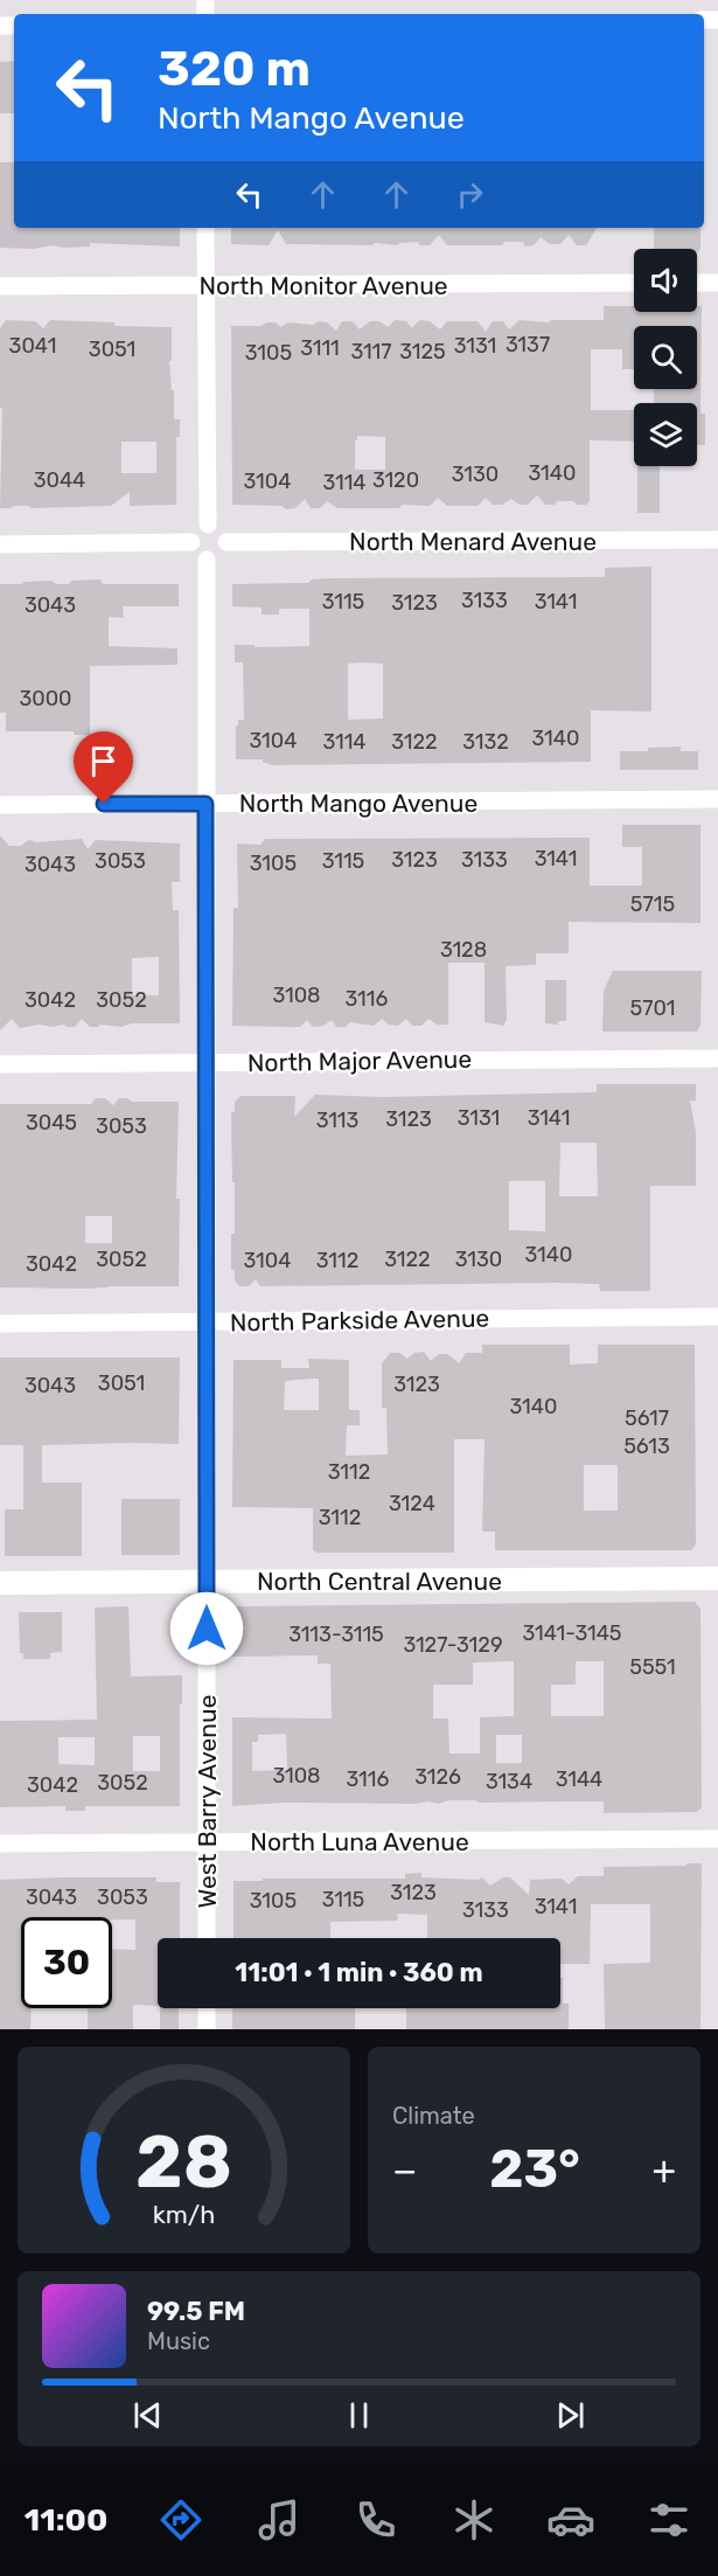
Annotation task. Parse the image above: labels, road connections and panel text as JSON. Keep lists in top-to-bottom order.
{
  "streets": {
    "main road": ["North Central Avenue"],
    "street": [
      "North Monitor Avenue",
      "North Menard Avenue",
      "North Mango Avenue",
      "North Major Avenue",
      "North Parkside Avenue",
      "West Barry Avenue",
      "North Luna Avenue"
    ]
  },
  "crossings": [
    ["North Menard Avenue", "West Barry Avenue"],
    ["North Mango Avenue", "West Barry Avenue"],
    ["North Major Avenue", "West Barry Avenue"],
    ["North Parkside Avenue", "West Barry Avenue"],
    ["North Central Avenue", "West Barry Avenue"],
    ["West Barry Avenue", "North Luna Avenue"]
  ],
  "house_numbers": [
    "3137",
    "3041",
    "3131",
    "3111",
    "3051",
    "3117",
    "3125",
    "3105",
    "3140",
    "3130",
    "3044",
    "3120",
    "3104",
    "3114",
    "3133",
    "3115",
    "3141",
    "3123",
    "3043",
    "3000",
    "3140",
    "3104",
    "3114",
    "3122",
    "3132",
    "3141",
    "3123",
    "3133",
    "3053",
    "3115",
    "3105",
    "3043",
    "5715",
    "3128",
    "3108",
    "3116",
    "3042",
    "3052",
    "5701",
    "3131",
    "3141",
    "3123",
    "3113",
    "3045",
    "3053",
    "3140",
    "3052",
    "3122",
    "3130",
    "3104",
    "3112",
    "3042",
    "3051",
    "3123",
    "3043",
    "3140",
    "5617",
    "5613",
    "3112",
    "3124",
    "3112",
    "3141-3145",
    "3113-3115",
    "3127-3129",
    "5551",
    "3108",
    "3126",
    "3116",
    "3144",
    "3134",
    "3052",
    "3042",
    "3123",
    "3043",
    "3053",
    "3115",
    "3105",
    "3141",
    "3133"
  ],
  "page": {
    "turn": ["320 m", "North Mango Avenue"],
    "limit": "30",
    "trip": "11:01 · 1 min · 360 m",
    "tile": "Climate",
    "heat": ["−", "23°", "+"],
    "song": ["99.5 FM", "Music"],
    "tabs": "11:00",
    "gauge": ["28", "km/h"]
  }
}
